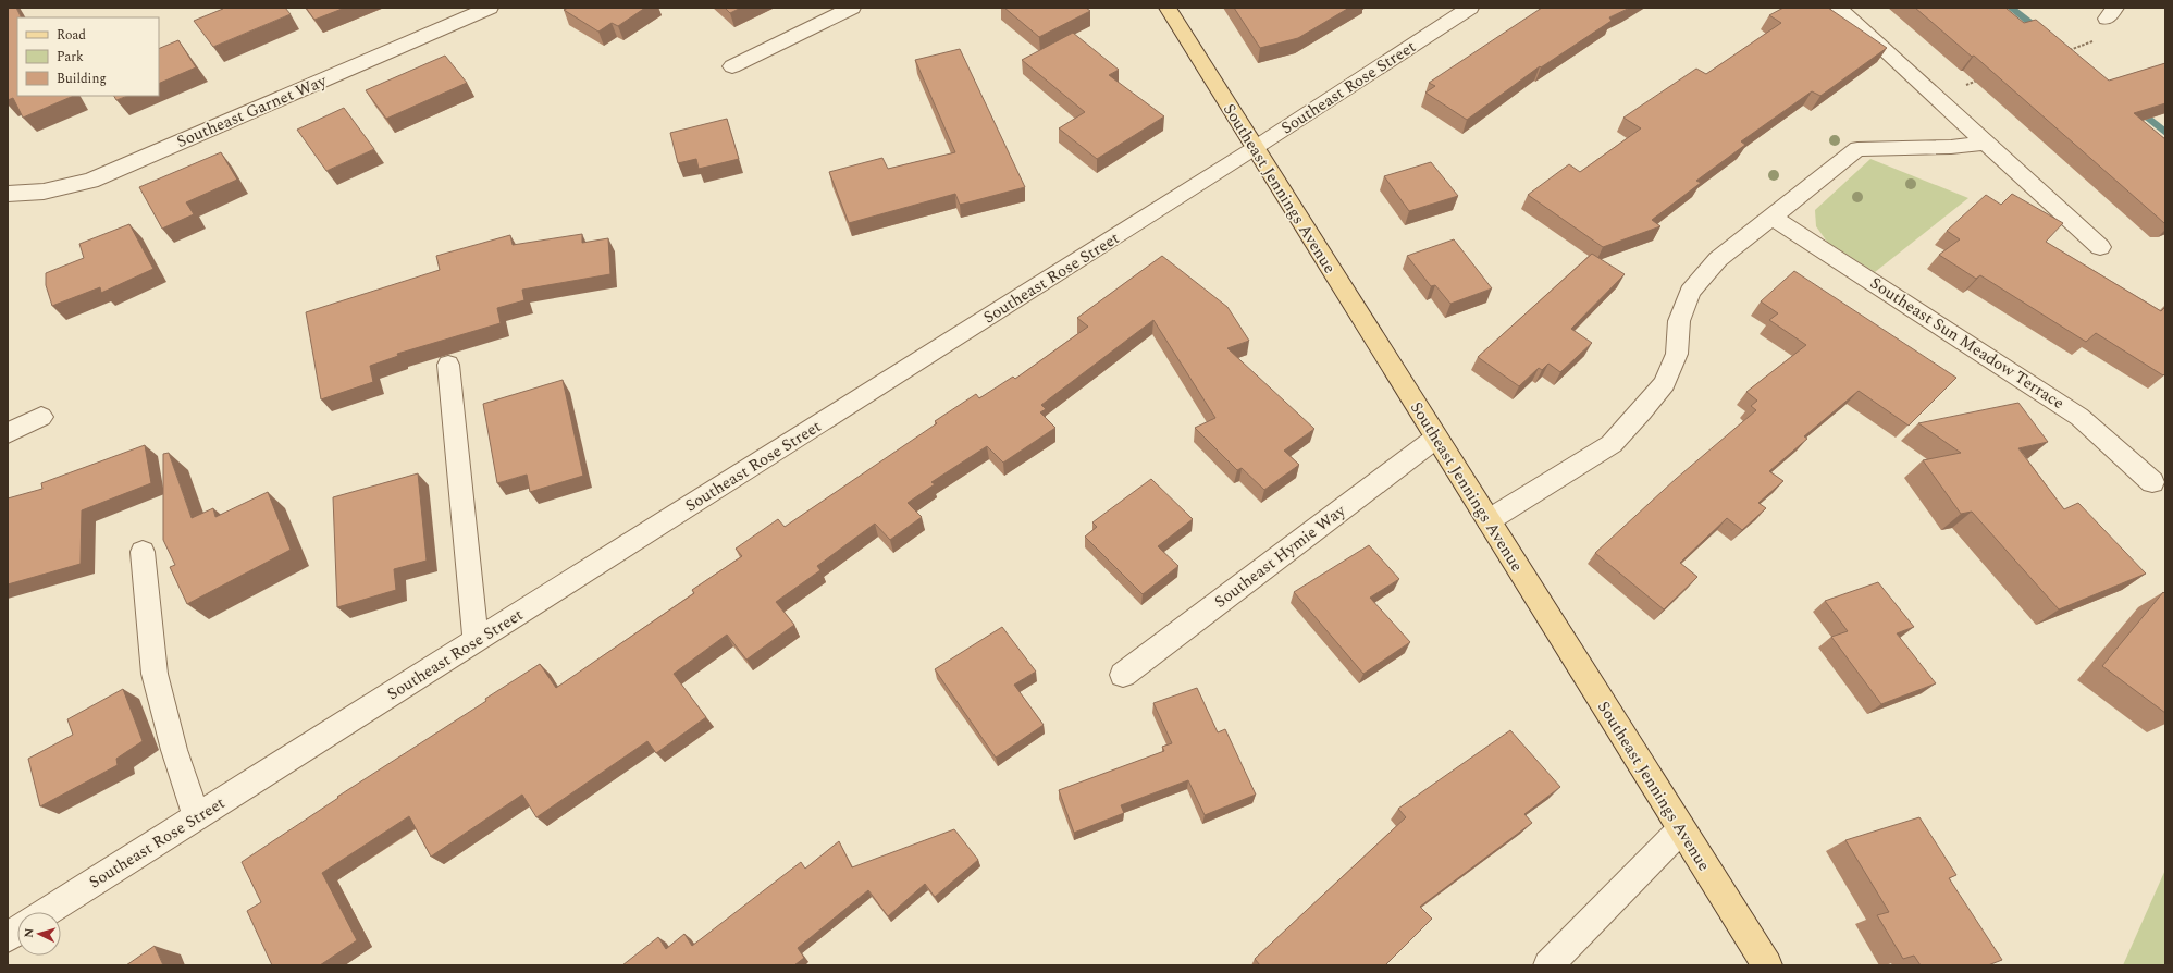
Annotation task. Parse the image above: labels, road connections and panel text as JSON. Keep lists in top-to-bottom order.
{
  "streets": {
    "main road": ["Southeast Jennings Avenue"],
    "street": [
      "Southeast Rose Street",
      "Southeast Garnet Way",
      "Southeast Sun Meadow Terrace",
      "Southeast Hymie Way"
    ]
  },
  "crossings": [
    ["Southeast Rose Street", "Southeast Jennings Avenue"],
    ["Southeast Jennings Avenue", "Southeast Hymie Way"]
  ],
  "legend": ["Road", "Park", "Building"],
  "north": "left"
}
